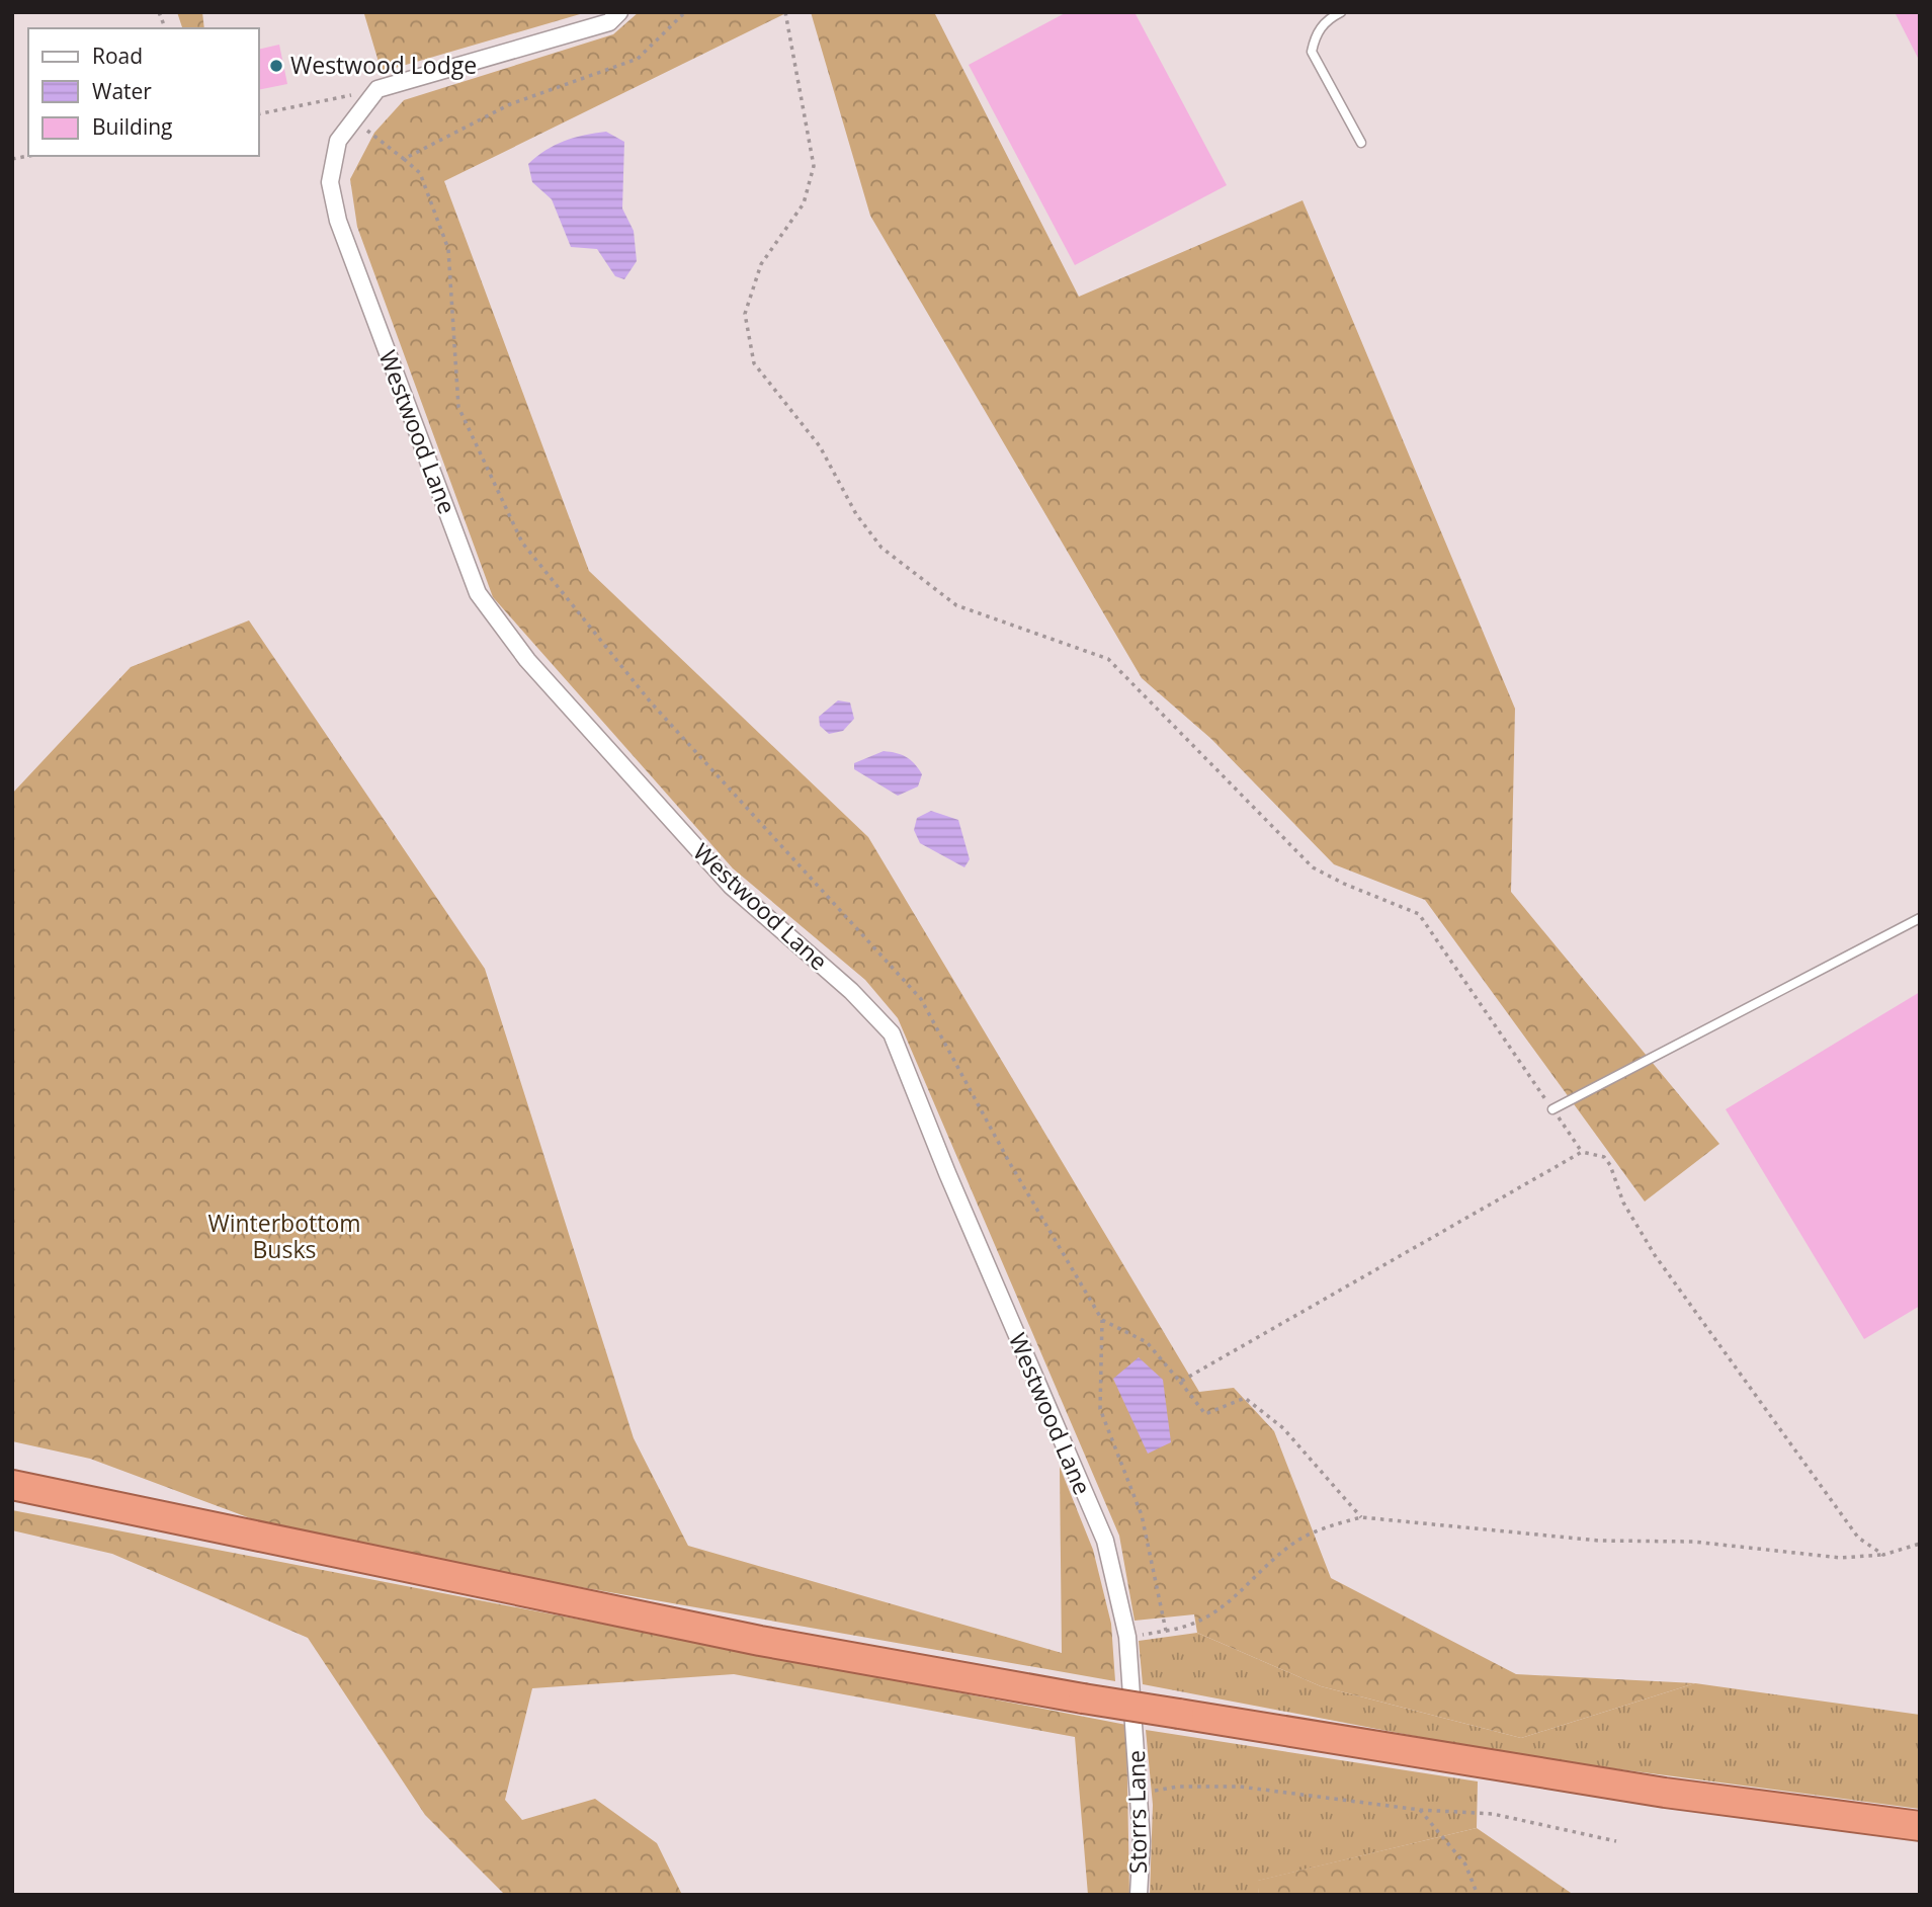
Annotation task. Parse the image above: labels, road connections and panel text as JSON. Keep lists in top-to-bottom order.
{
  "streets": {
    "street": ["Westwood Lane", "Storrs Lane"]
  },
  "crossings": [
    ["Westwood Lane", "Storrs Lane"]
  ],
  "parks": ["Winterbottom Busks"],
  "places": ["Westwood Lodge"],
  "legend": ["Road", "Water", "Building"]
}
